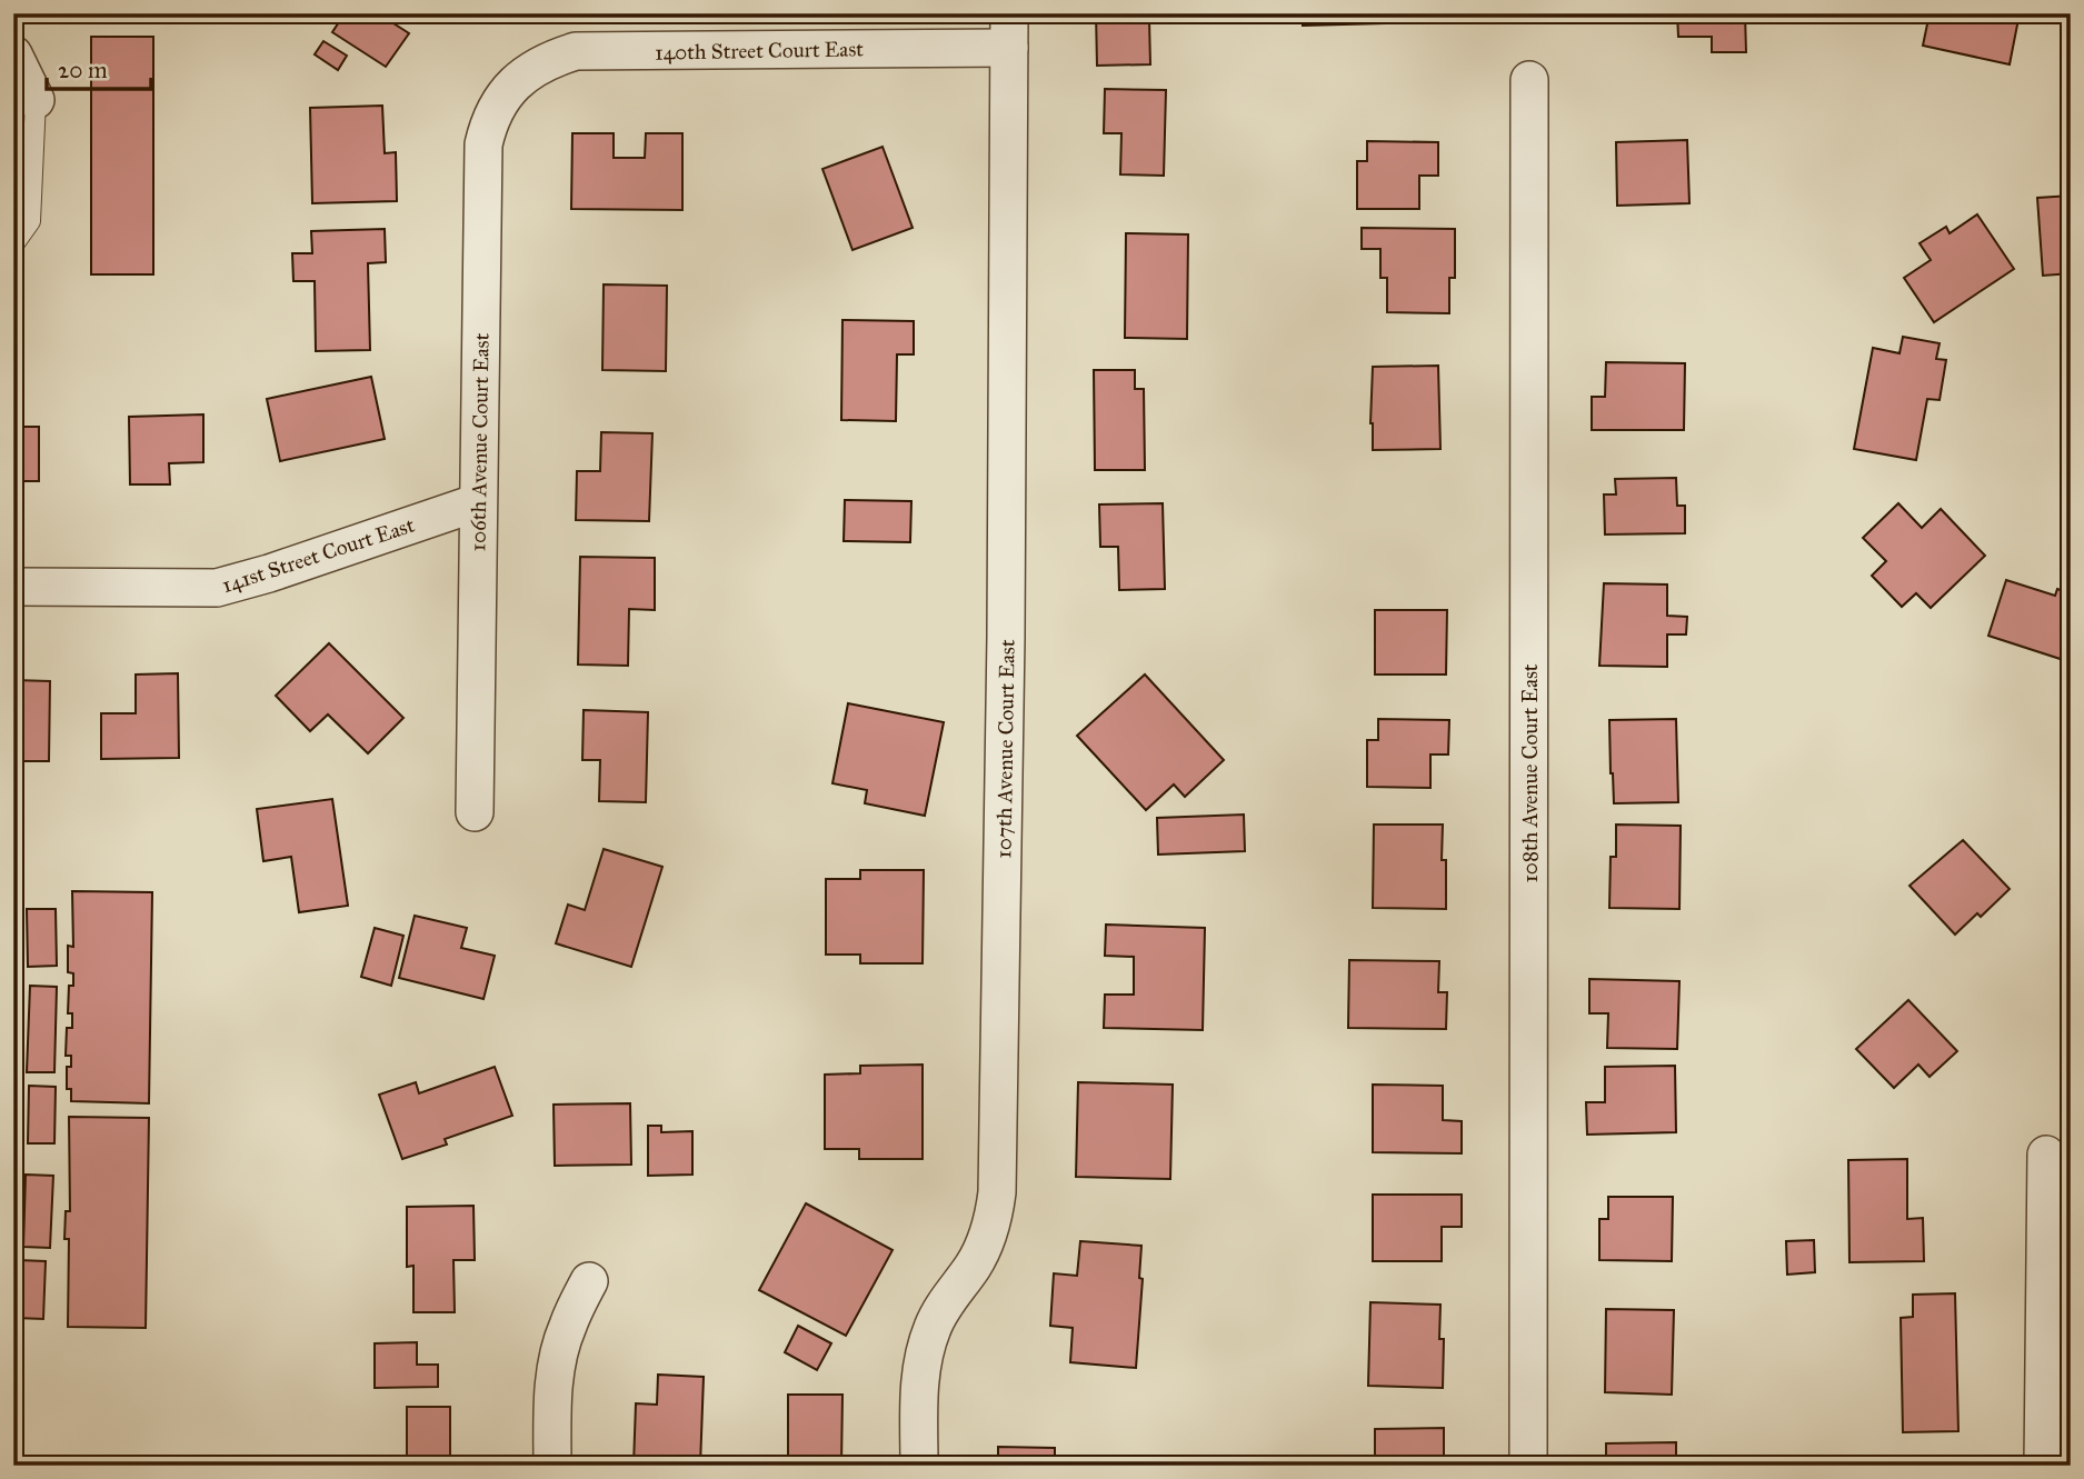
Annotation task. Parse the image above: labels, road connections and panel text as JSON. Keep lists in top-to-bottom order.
{
  "streets": {
    "street": [
      "140th Street Court East",
      "106th Avenue Court East",
      "141st Street Court East",
      "107th Avenue Court East",
      "108th Avenue Court East"
    ]
  },
  "crossings": [
    ["140th Street Court East", "106th Avenue Court East"],
    ["140th Street Court East", "107th Avenue Court East"],
    ["106th Avenue Court East", "141st Street Court East"]
  ],
  "scale_bar": "20 m"
}
